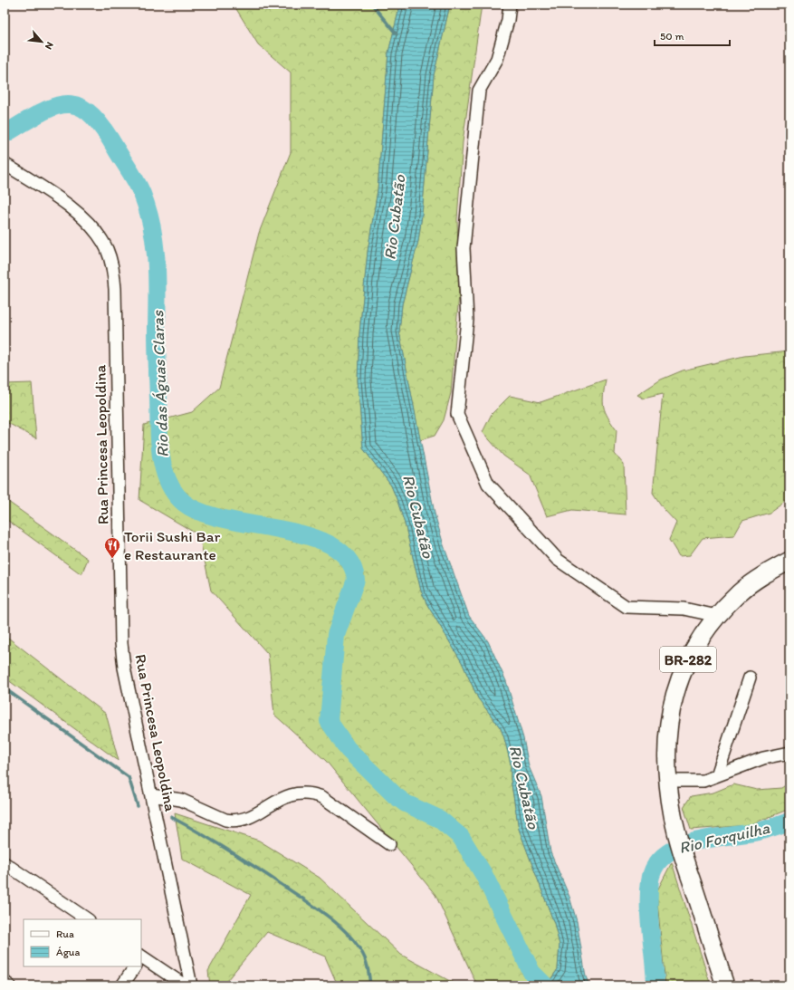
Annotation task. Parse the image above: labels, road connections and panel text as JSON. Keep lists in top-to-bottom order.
{
  "streets": {
    "highway": ["BR-282"],
    "street": ["Rua Princesa Leopoldina"]
  },
  "water": ["Rio Cubatão", "Rio das Águas Claras", "Rio Forquilha"],
  "places": {
    "restaurant": ["Torii Sushi Bar e Restaurante"]
  },
  "legend": ["Rua", "Água"],
  "scale_bar": "50 m",
  "north": "bottom right"
}
